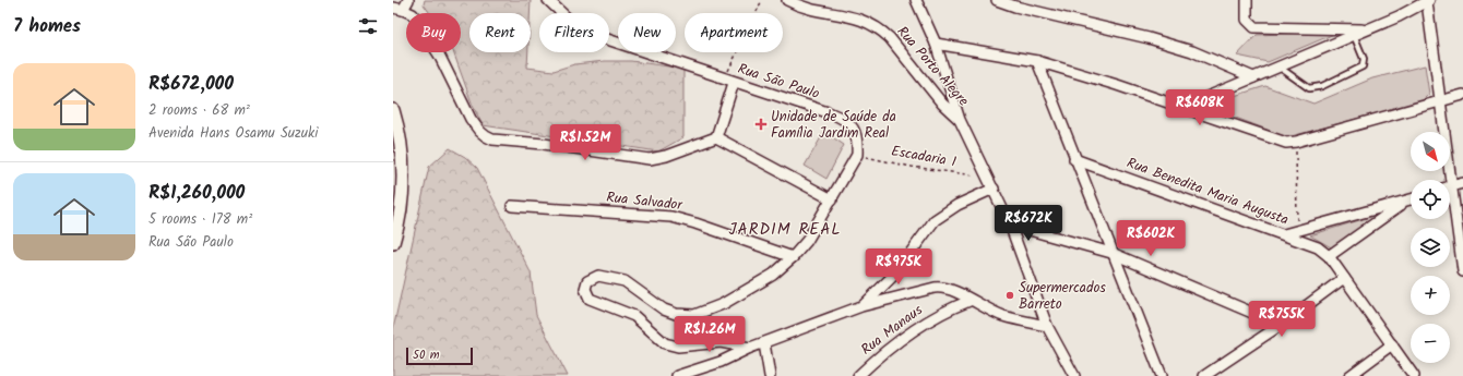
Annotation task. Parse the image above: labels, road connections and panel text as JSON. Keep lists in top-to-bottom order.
{
  "streets": {
    "street": [
      "Rua Porto Alegre",
      "Rua São Paulo",
      "Rua Benedita Maria Augusta",
      "Rua Salvador",
      "Rua Manaus"
    ],
    "path": ["Escadaria 1"]
  },
  "crossings": [
    ["Rua São Paulo", "Escadaria 1"]
  ],
  "districts": ["JARDIM REAL"],
  "places": {
    "health": ["Unidade de Saúde da Família Jardim Real"],
    "other": ["Supermercados Barreto"]
  },
  "scale_bar": "50 m",
  "north": "bottom right",
  "page": {
    "heading": "7 homes",
    "chip": [
      "Buy",
      "Rent",
      "Filters",
      "New",
      "Apartment"
    ],
    "list": [
      {
        "name": "R$672,000",
        "note": "2 rooms · 68 m² · Avenida Hans Osamu Suzuki"
      },
      {
        "name": "R$1,260,000",
        "note": "5 rooms · 178 m² · Rua São Paulo"
      }
    ],
    "price": [
      "R$608K",
      "R$1.52M",
      "R$672K",
      "R$602K",
      "R$975K",
      "R$755K",
      "R$1.26M"
    ],
    "map_buttons": ["+", "−"],
    "scale": "50 m"
  }
}
